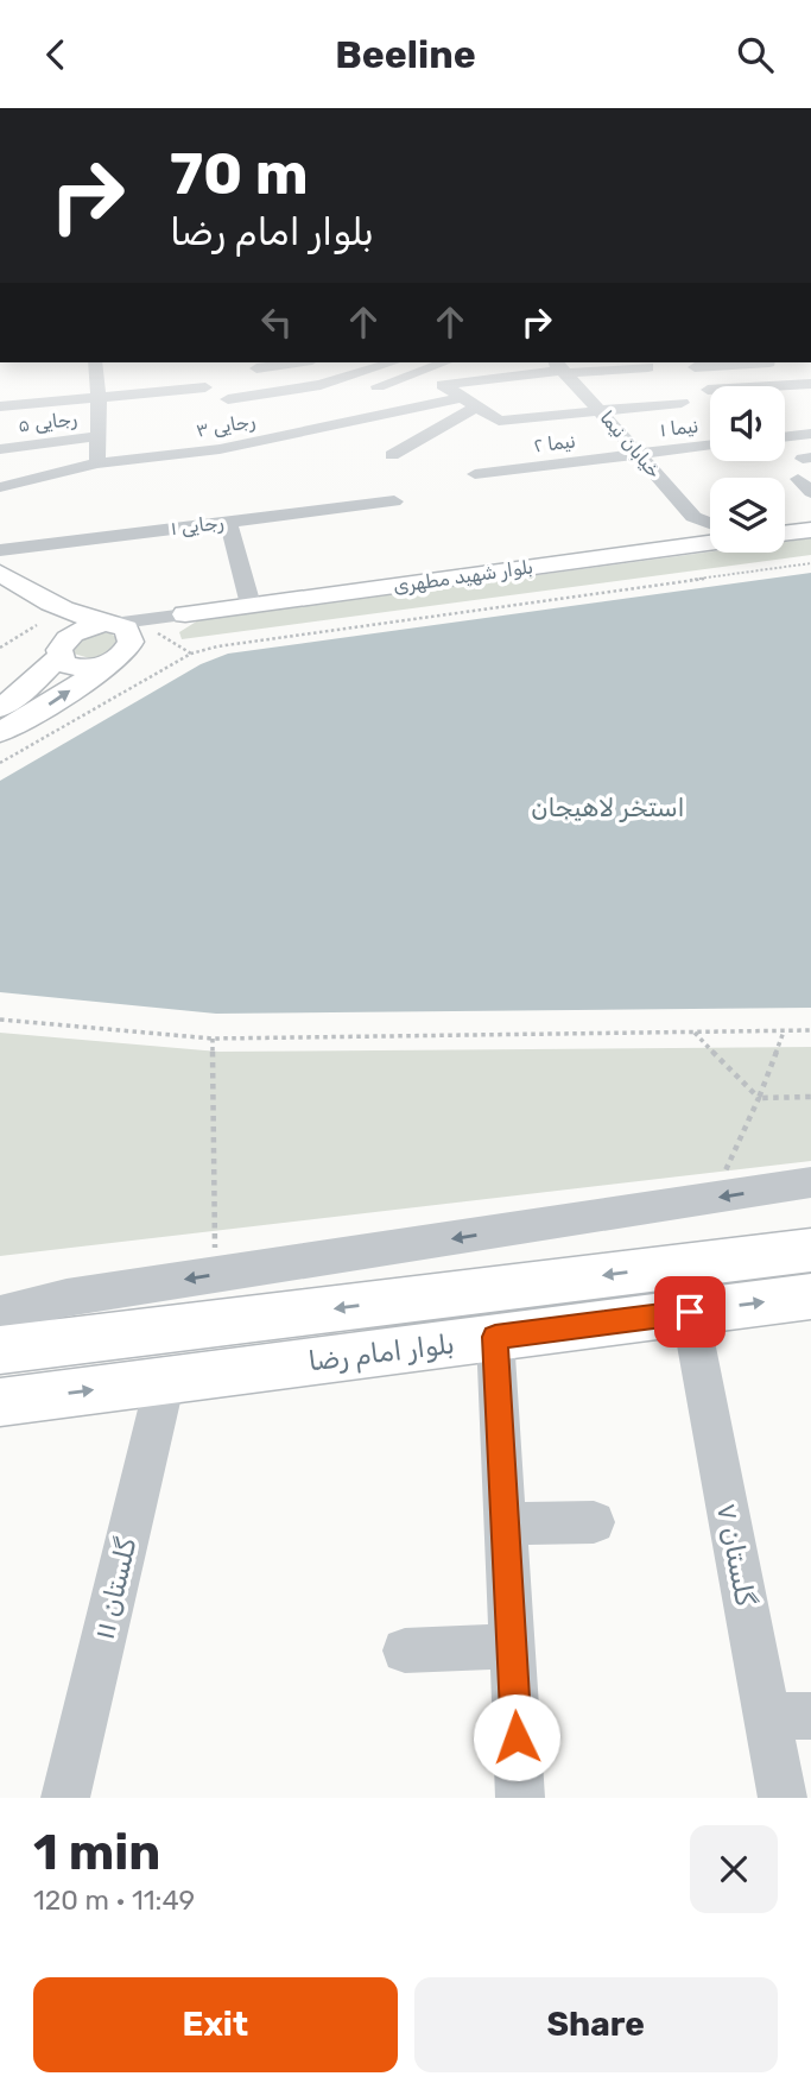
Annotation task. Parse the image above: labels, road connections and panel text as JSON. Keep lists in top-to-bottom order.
{
  "streets": {
    "main road": ["بلوار شهید مطهری", "بلوار امام رضا"],
    "street": [
      "رجایی ۵",
      "رجایی ۳",
      "نیما ۱",
      "نیما ۲",
      "خیابان نیما",
      "رجایی ۱",
      "گلستان ۷",
      "گلستان ۱۱"
    ]
  },
  "crossings": [
    ["نیما ۱", "نیما ۲"],
    ["نیما ۱", "خیابان نیما"],
    ["نیما ۲", "خیابان نیما"],
    ["بلوار امام رضا", "گلستان ۷"],
    ["بلوار امام رضا", "گلستان ۱۱"]
  ],
  "water": ["استخر لاهیجان"],
  "page": {
    "header": "Beeline",
    "turn": ["70 m", "بلوار امام رضا"],
    "heading": ["1 min", "120 m · 11:49"],
    "buttons": ["Exit", "Share"]
  }
}
